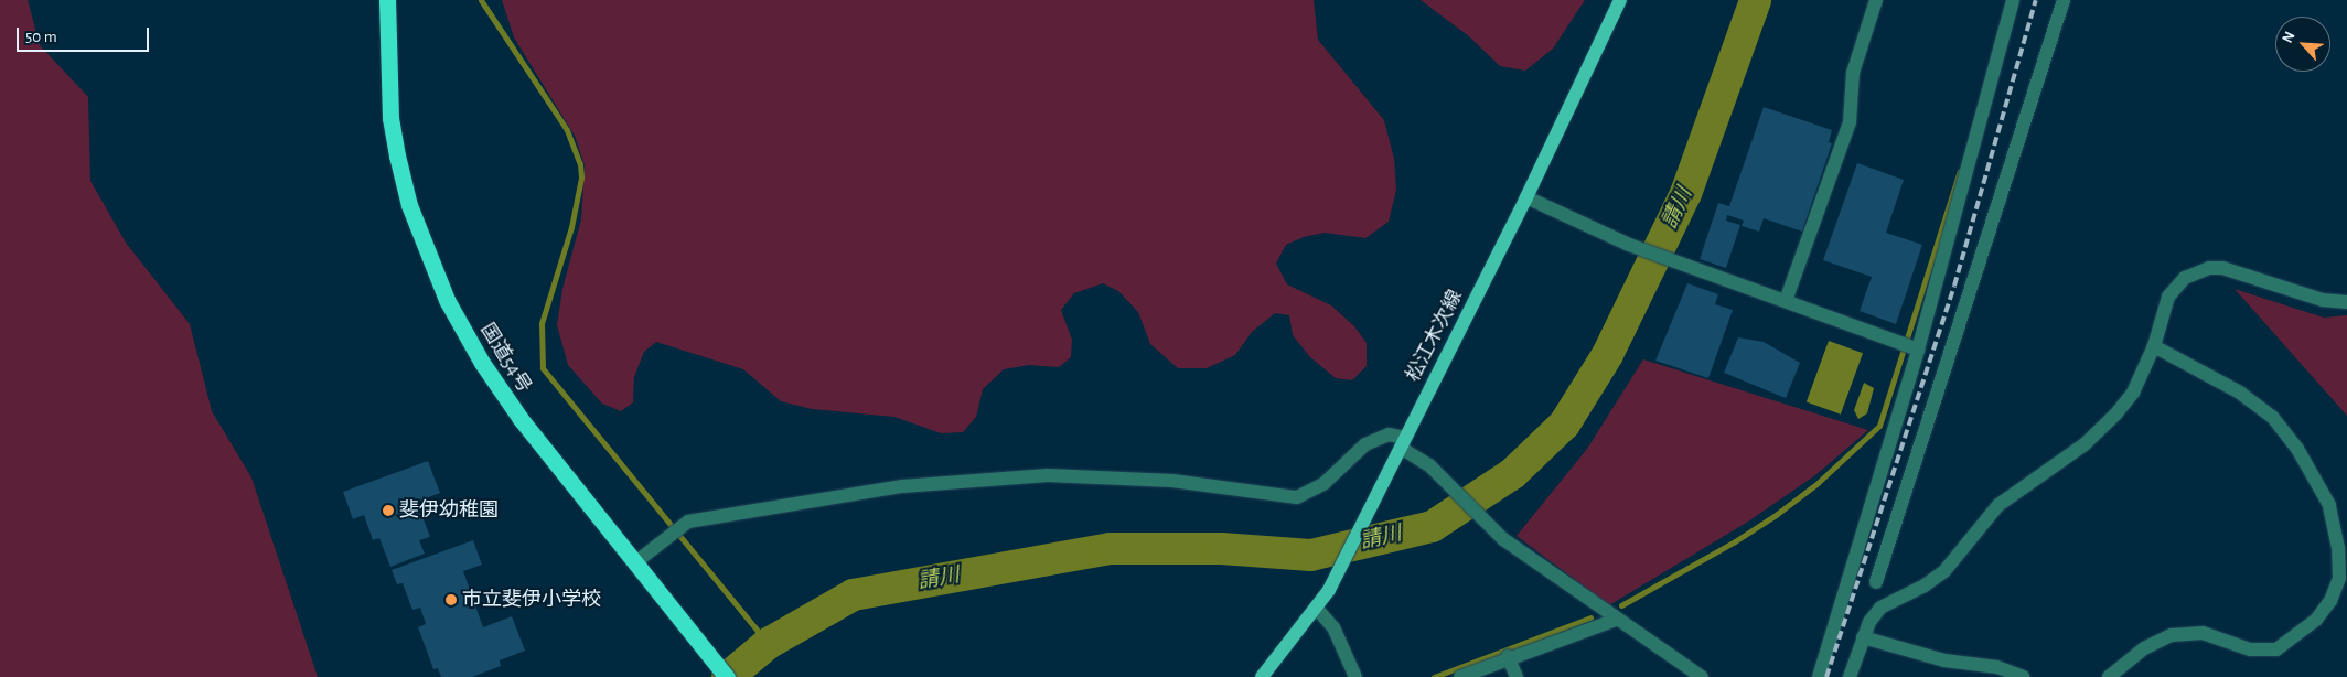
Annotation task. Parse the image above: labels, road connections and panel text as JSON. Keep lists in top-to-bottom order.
{
  "streets": {
    "highway": ["国道54号"],
    "main road": ["松江木次線"]
  },
  "water": ["請川"],
  "places": ["斐伊幼稚園", "市立斐伊小学校"],
  "scale_bar": "50 m",
  "north": "top left"
}
